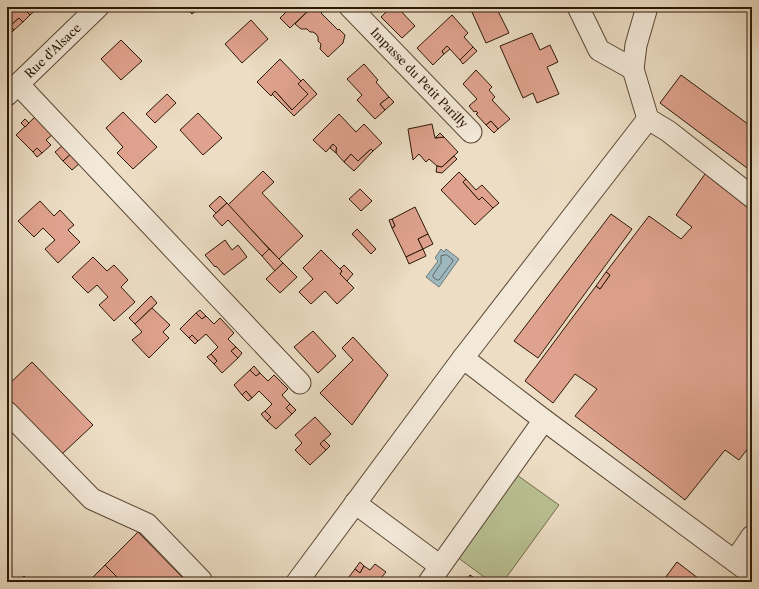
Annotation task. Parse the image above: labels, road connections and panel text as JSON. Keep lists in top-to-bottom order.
{
  "streets": {
    "street": ["Rue d'Alsace", "Impasse du Petit Parilly"]
  }
}
